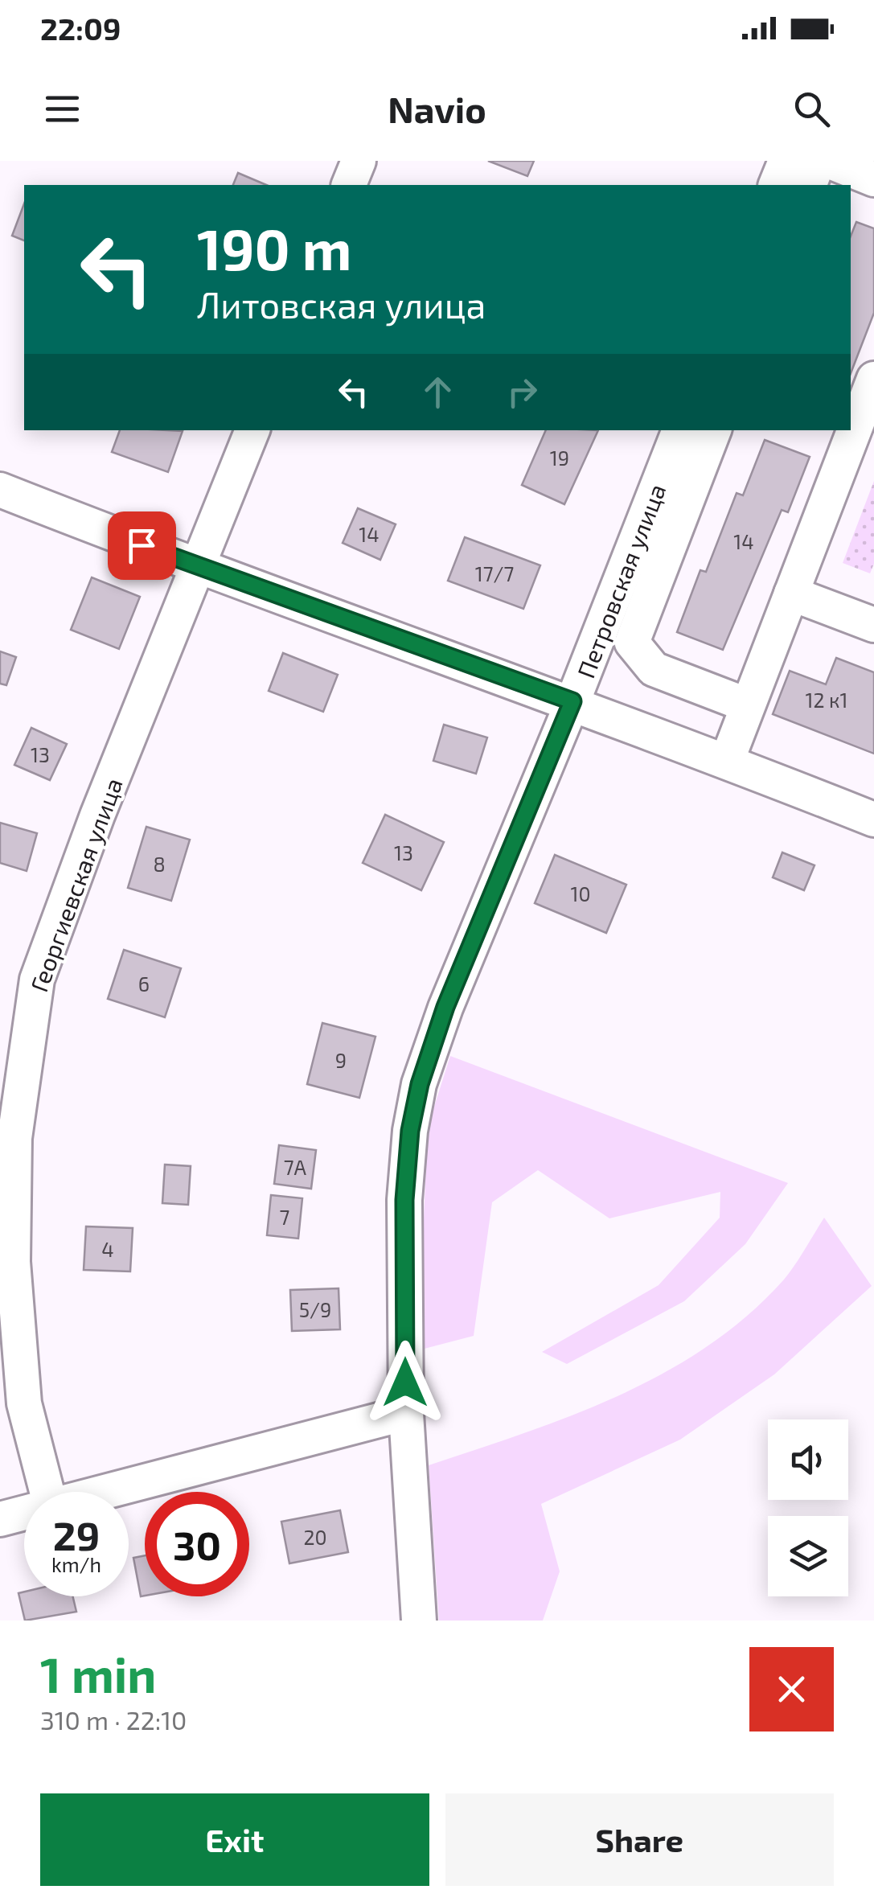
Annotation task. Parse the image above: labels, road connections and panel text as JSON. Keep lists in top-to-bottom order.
{
  "streets": {
    "street": ["Петровская улица", "Георгиевская улица"]
  },
  "house_numbers": [
    "19",
    "14",
    "14",
    "17/7",
    "12 к1",
    "13",
    "13",
    "8",
    "10",
    "6",
    "9",
    "7А",
    "7",
    "4",
    "5/9",
    "20"
  ],
  "page": {
    "status": "22:09",
    "header": "Navio",
    "turn": ["190 m", "Литовская улица"],
    "speed": "29 km/h",
    "limit": "30",
    "heading": ["1 min", "310 m · 22:10"],
    "buttons": ["Exit", "Share"]
  }
}
